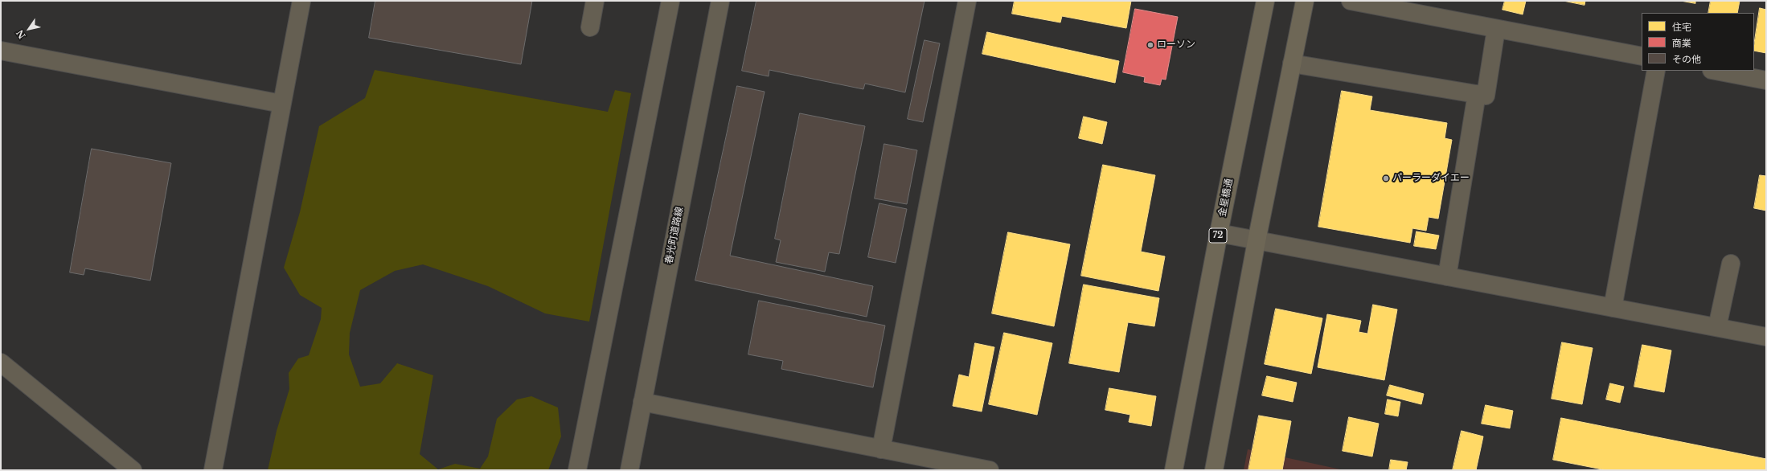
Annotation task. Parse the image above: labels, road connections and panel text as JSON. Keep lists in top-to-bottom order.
{
  "streets": {
    "main road": ["金星橋通", "72"],
    "street": ["春光町道路線"]
  },
  "places": ["ローソン", "パーラーダイエー"],
  "legend": ["住宅", "商業", "その他"],
  "north": "bottom left"
}
